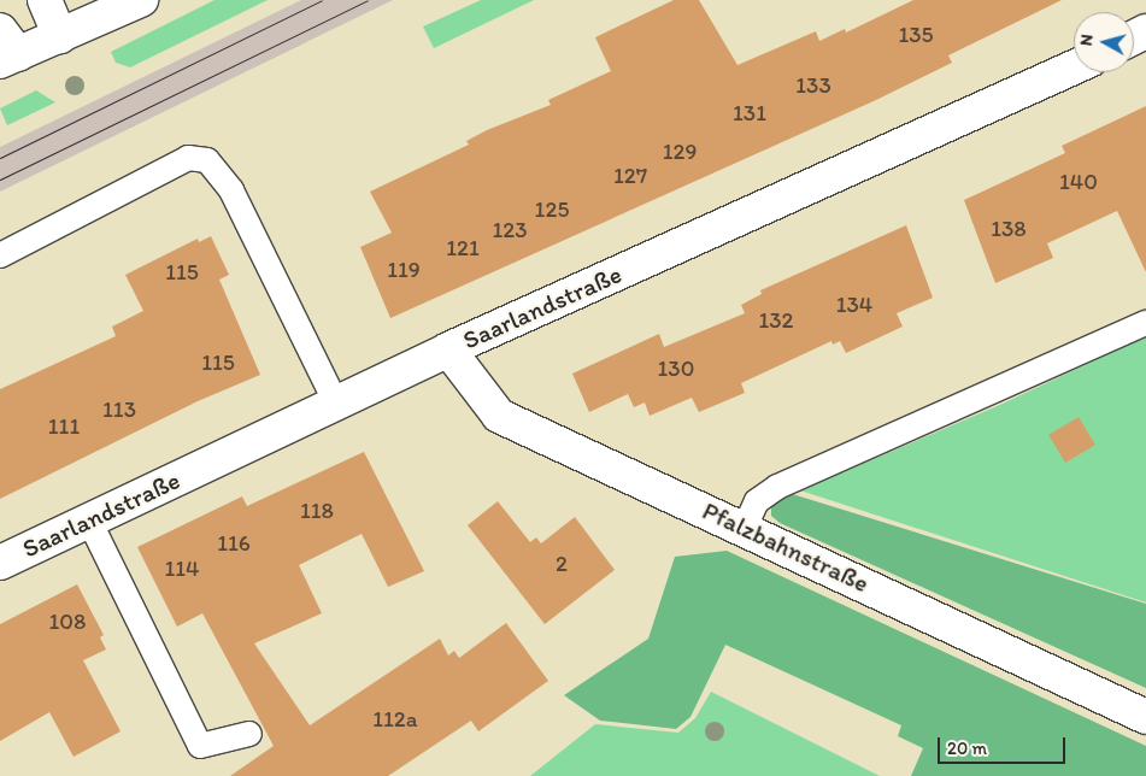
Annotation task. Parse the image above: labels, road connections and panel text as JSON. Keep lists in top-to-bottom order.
{
  "streets": {
    "street": ["Saarlandstraße", "Pfalzbahnstraße"]
  },
  "crossings": [
    ["Saarlandstraße", "Pfalzbahnstraße"]
  ],
  "house_numbers": [
    "135",
    "133",
    "131",
    "129",
    "127",
    "140",
    "125",
    "138",
    "123",
    "121",
    "119",
    "115",
    "134",
    "132",
    "115",
    "130",
    "113",
    "111",
    "118",
    "116",
    "2",
    "114",
    "108",
    "112a"
  ],
  "scale_bar": "20 m",
  "north": "left"
}
